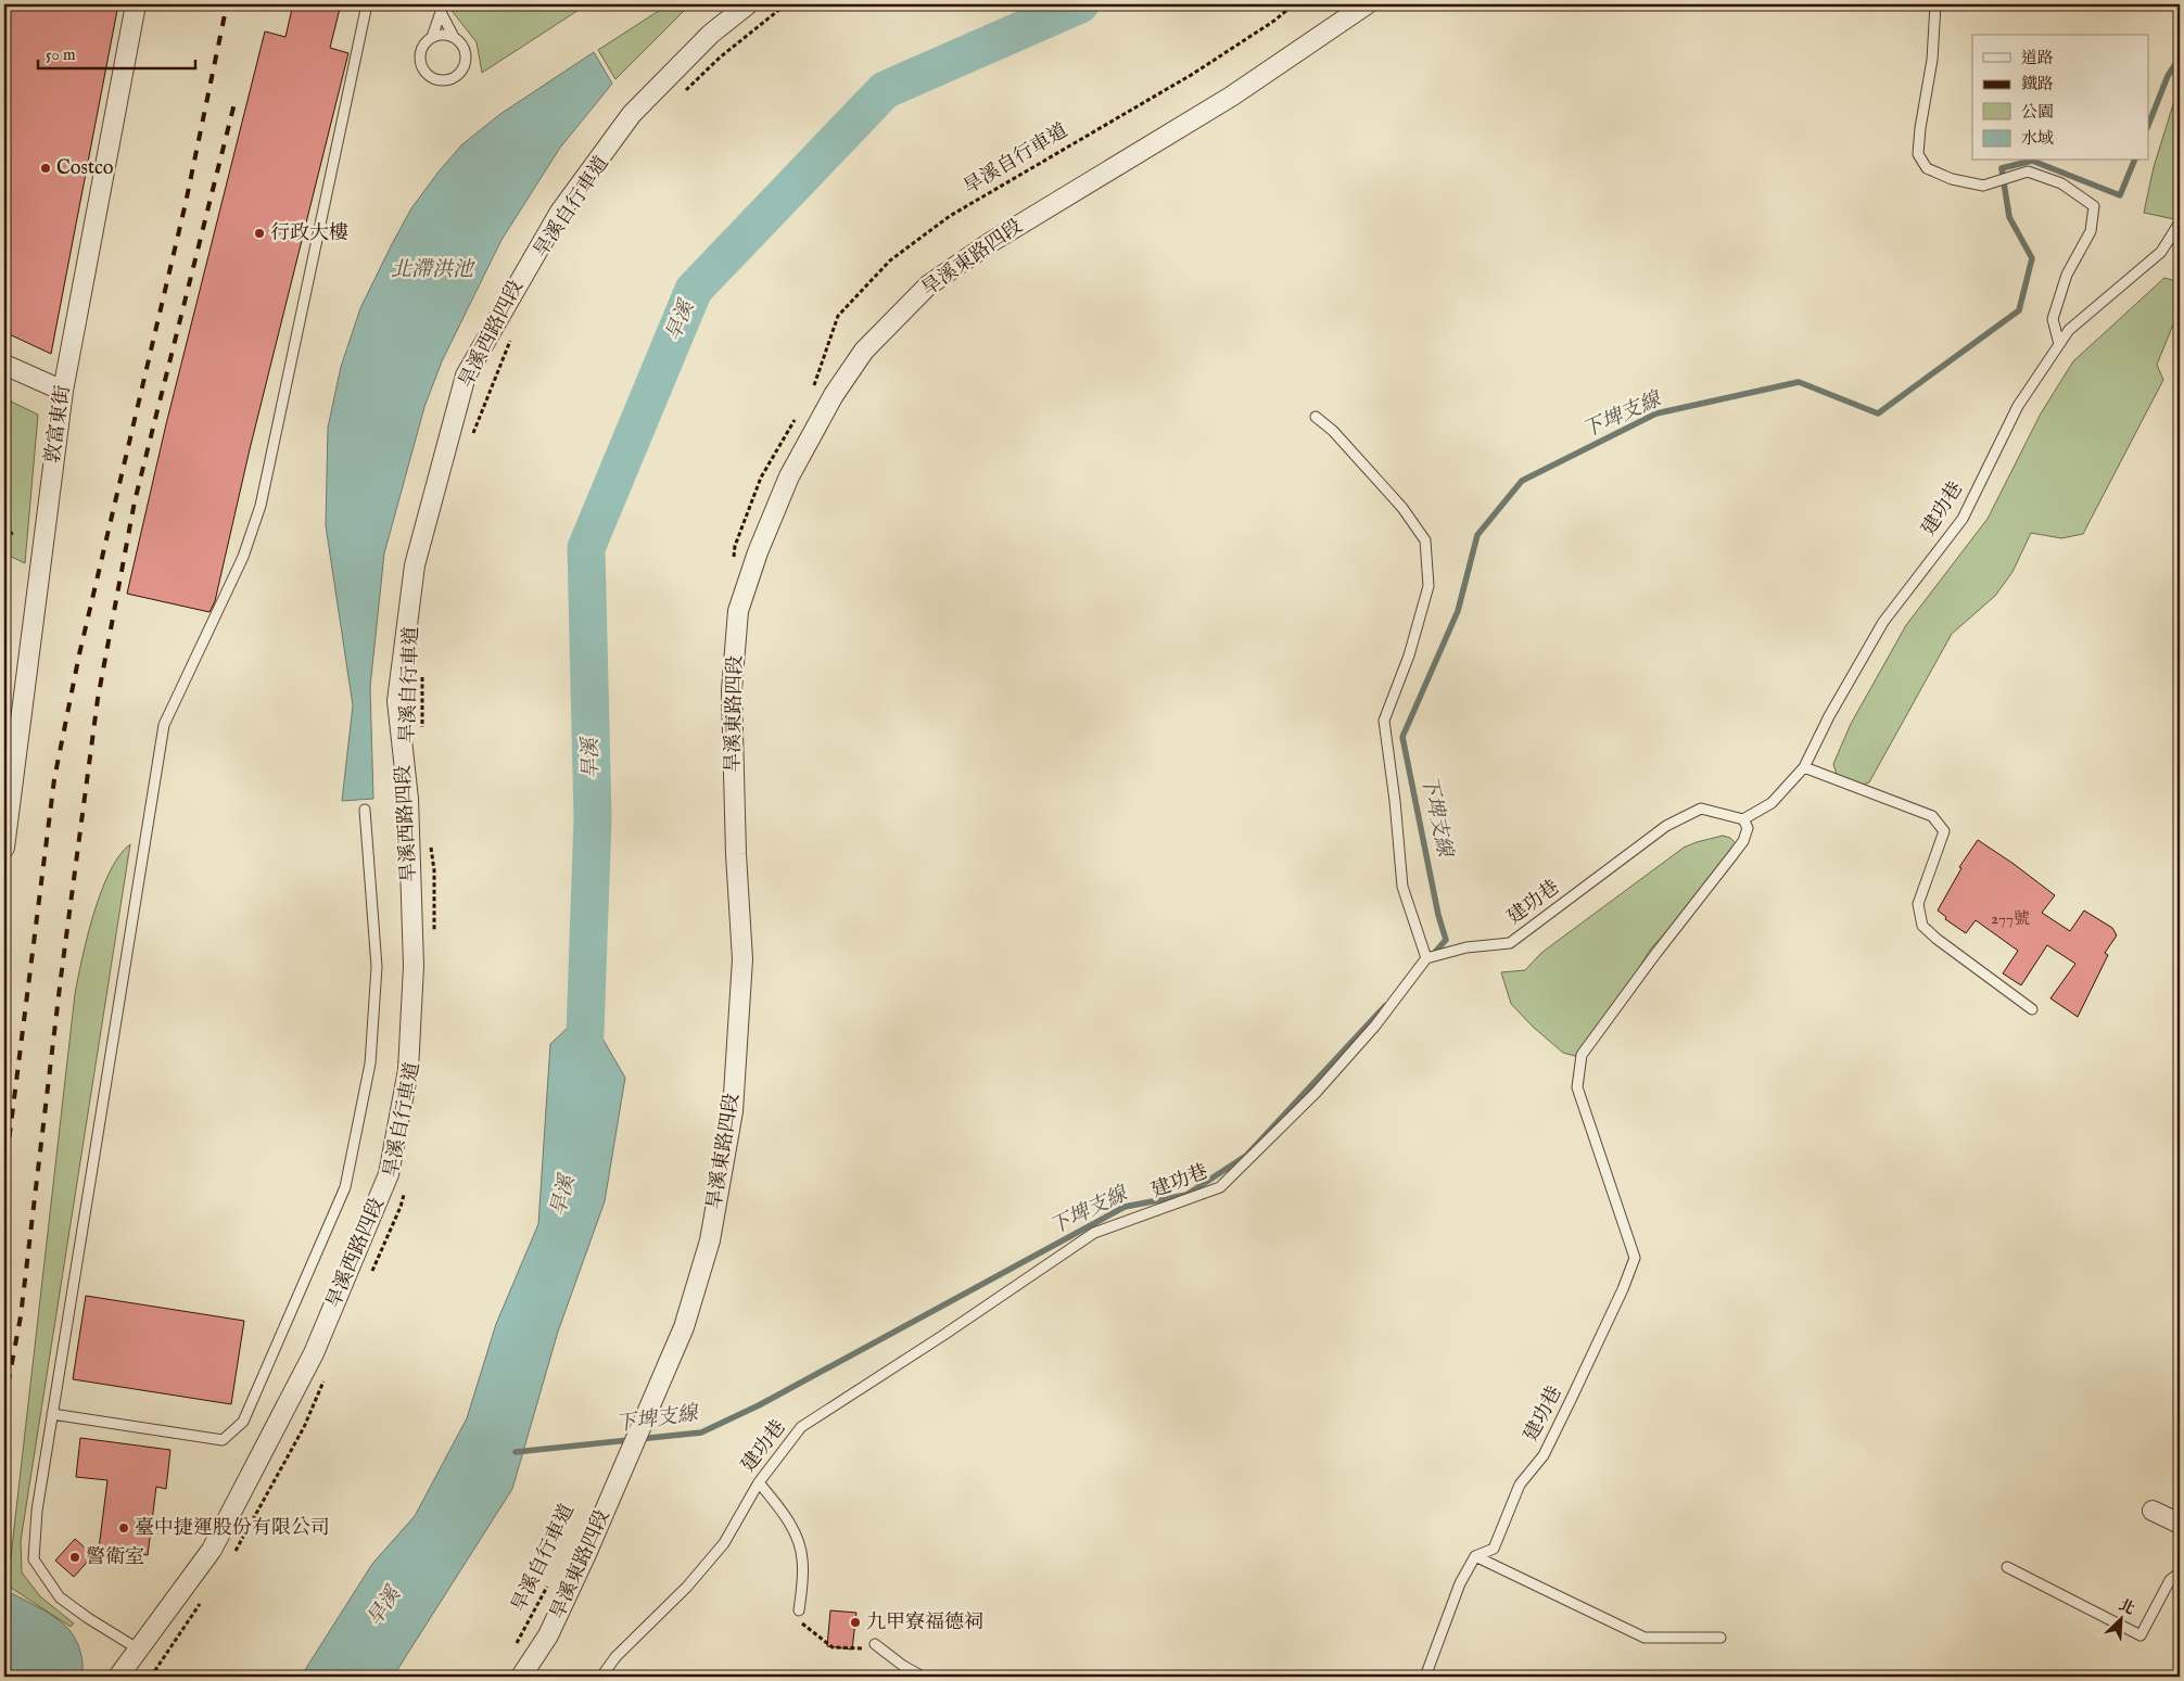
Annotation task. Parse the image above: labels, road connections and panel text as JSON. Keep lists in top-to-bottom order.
{
  "streets": {
    "street": ["旱溪東路四段", "旱溪西路四段", "敦富東街"],
    "lane": ["建功巷"],
    "path": ["旱溪自行車道"]
  },
  "water": ["北滯洪池", "旱溪", "下埤支線"],
  "places": [
    "Costco",
    "行政大樓",
    "臺中捷運股份有限公司",
    "警衛室",
    "九甲寮福德祠"
  ],
  "house_numbers": ["277號"],
  "legend": [
    "道路",
    "鐵路",
    "公園",
    "水域"
  ],
  "scale_bar": "50 m",
  "north": "top right"
}
